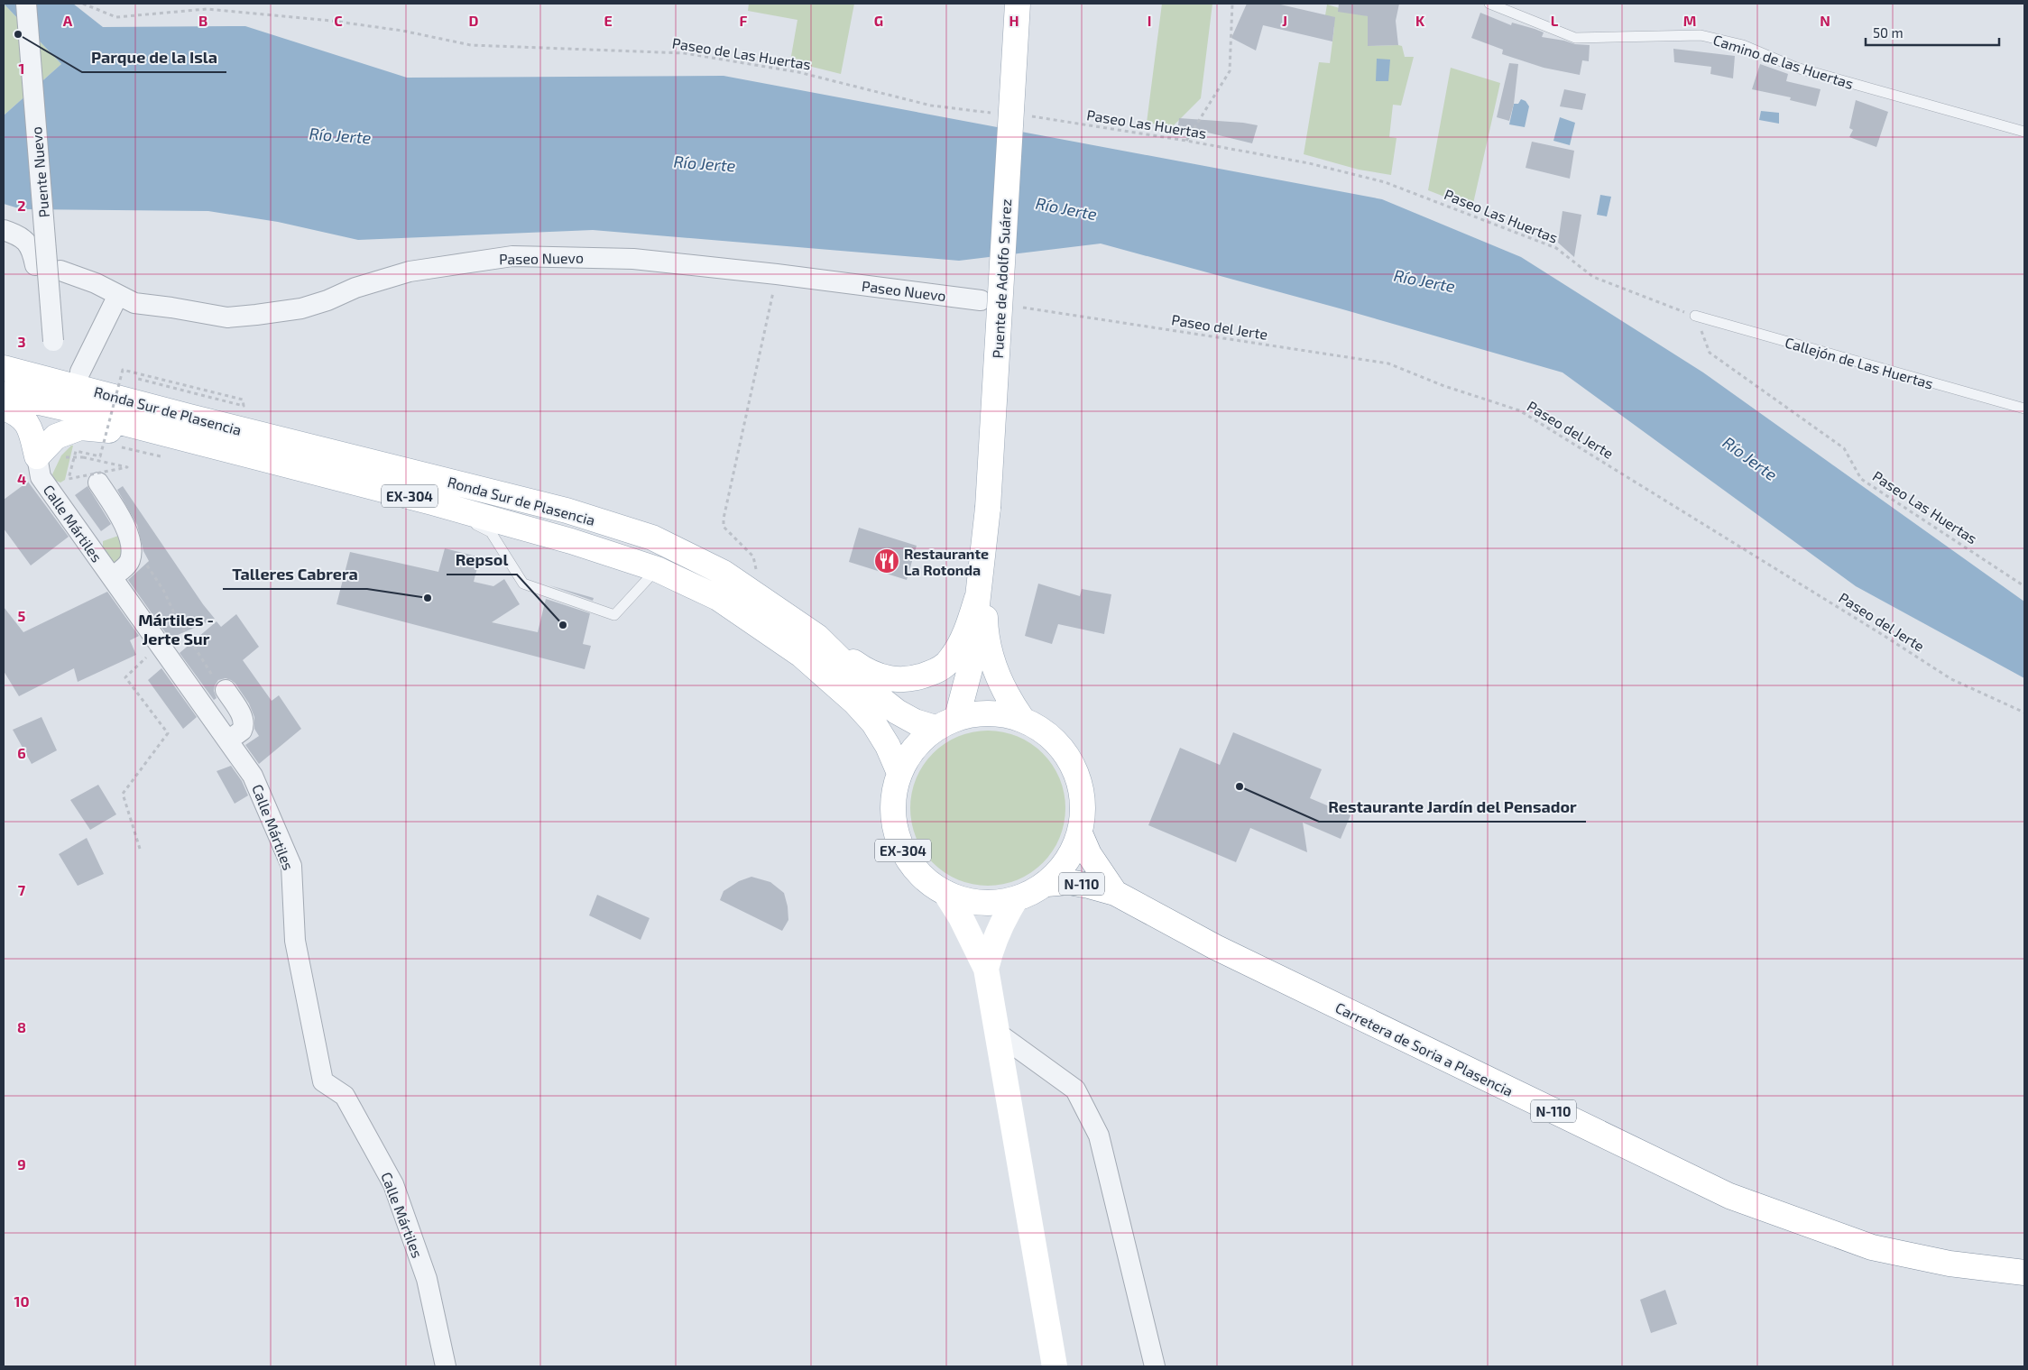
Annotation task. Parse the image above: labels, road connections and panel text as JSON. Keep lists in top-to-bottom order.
{
  "streets": {
    "main road": [
      "Puente de Adolfo Suárez",
      "Ronda Sur de Plasencia",
      "EX-304",
      "N-110",
      "Carretera de Soria a Plasencia"
    ],
    "street": ["Puente Nuevo", "Paseo Nuevo", "Calle Mártiles"],
    "lane": ["Camino de las Huertas", "Callejón de Las Huertas"],
    "path": ["Paseo de Las Huertas", "Paseo Las Huertas", "Paseo del Jerte"]
  },
  "crossings": [
    ["Paseo Las Huertas", "Callejón de Las Huertas"],
    ["Ronda Sur de Plasencia", "N-110"],
    ["N-110", "Carretera de Soria a Plasencia"]
  ],
  "districts": ["Mártiles - Jerte Sur"],
  "water": ["Río Jerte"],
  "places": {
    "other": [
      "Parque de la Isla",
      "Talleres Cabrera",
      "Repsol",
      "Restaurante Jardín del Pensador"
    ],
    "restaurant": ["Restaurante La Rotonda"]
  },
  "scale_bar": "50 m",
  "grid": {
    "columns": [
      "A",
      "B",
      "C",
      "D",
      "E",
      "F",
      "G",
      "H",
      "I",
      "J",
      "K",
      "L",
      "M",
      "N"
    ],
    "rows": [
      "1",
      "2",
      "3",
      "4",
      "5",
      "6",
      "7",
      "8",
      "9",
      "10"
    ]
  }
}
